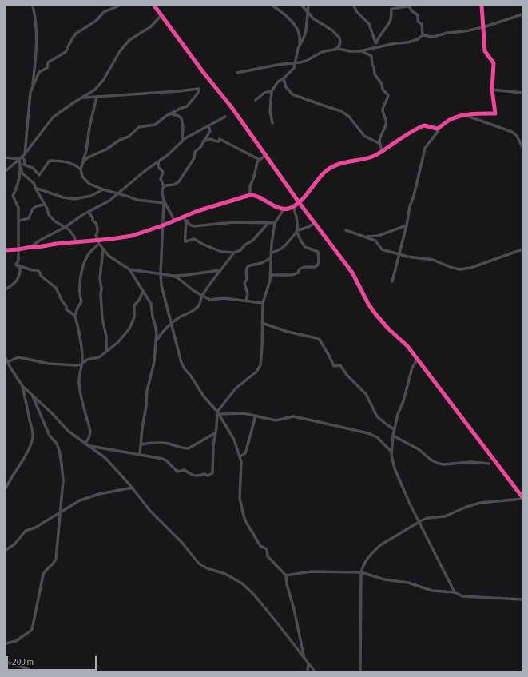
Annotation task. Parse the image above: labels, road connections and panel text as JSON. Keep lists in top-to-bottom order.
{
  "scale_bar": "200 m"
}
